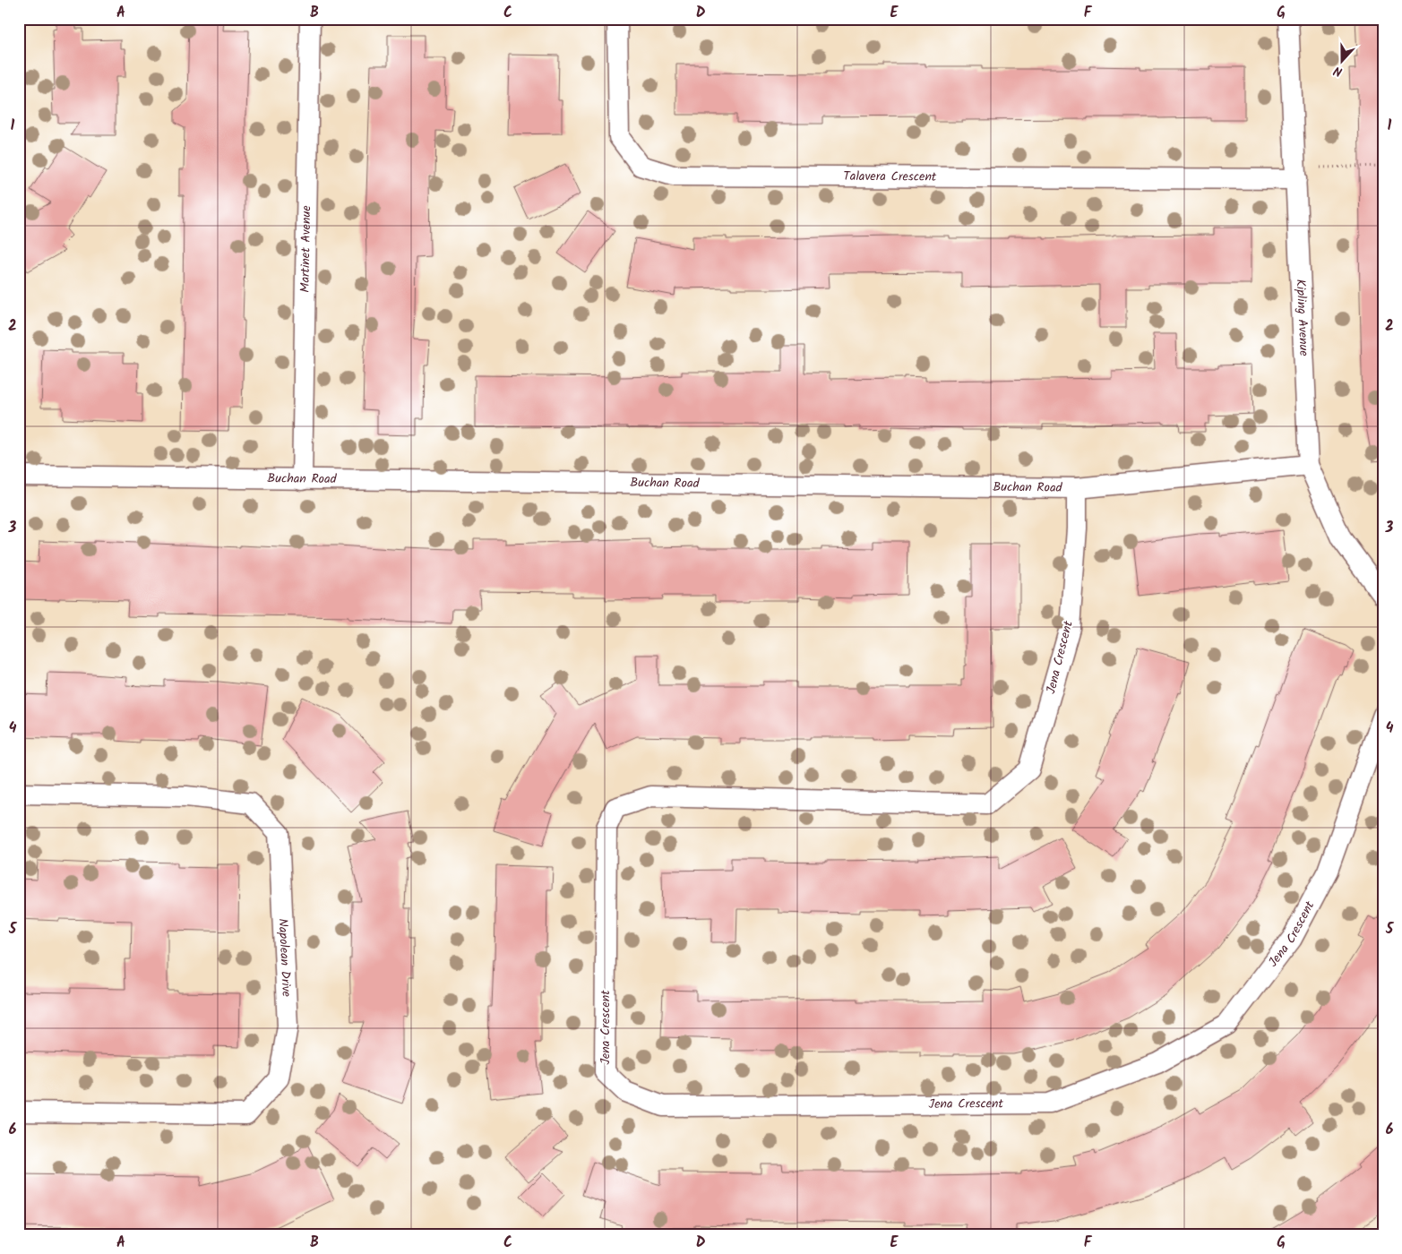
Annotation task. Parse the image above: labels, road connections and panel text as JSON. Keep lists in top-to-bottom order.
{
  "streets": {
    "street": [
      "Talavera Crescent",
      "Martinet Avenue",
      "Kipling Avenue",
      "Buchan Road",
      "Jena Crescent",
      "Napolean Drive"
    ]
  },
  "crossings": [
    ["Talavera Crescent", "Kipling Avenue"],
    ["Martinet Avenue", "Buchan Road"],
    ["Kipling Avenue", "Buchan Road"],
    ["Buchan Road", "Jena Crescent"]
  ],
  "north": "bottom",
  "grid": {
    "columns": [
      "A",
      "B",
      "C",
      "D",
      "E",
      "F",
      "G"
    ],
    "rows": [
      "1",
      "2",
      "3",
      "4",
      "5",
      "6"
    ]
  }
}
